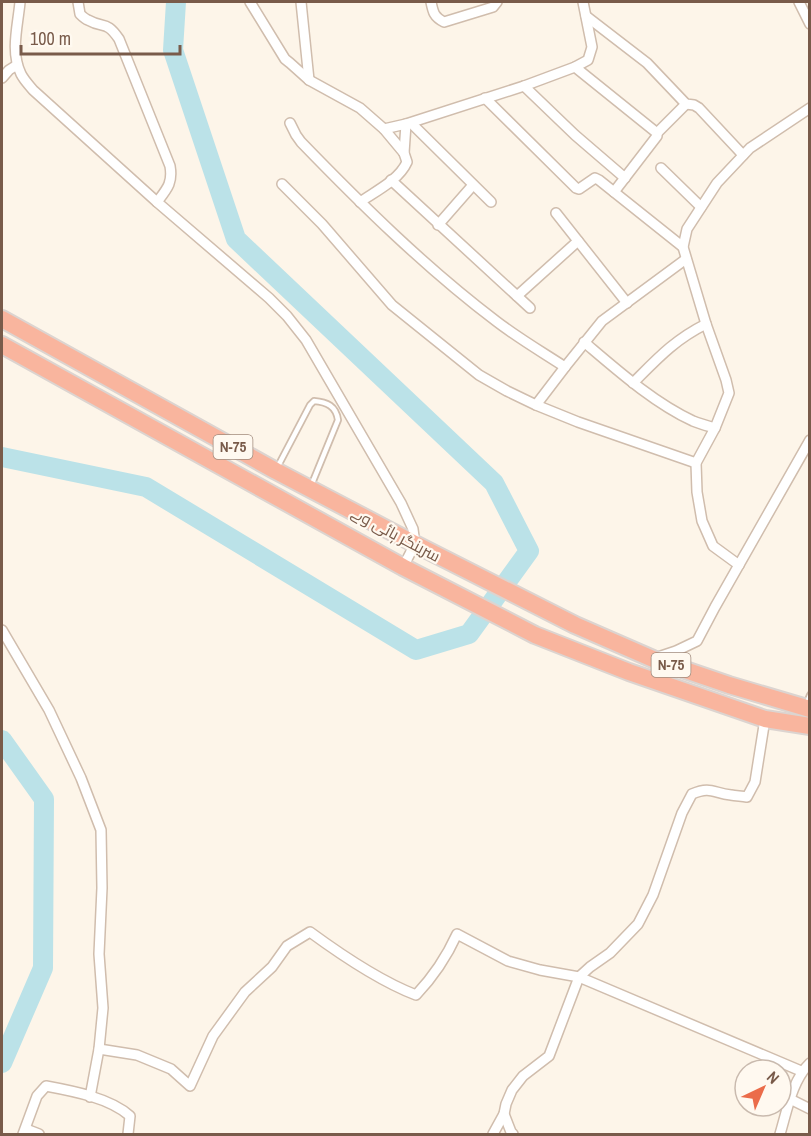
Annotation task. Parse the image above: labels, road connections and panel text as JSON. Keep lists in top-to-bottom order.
{
  "streets": {
    "highway": ["N-75", "سرینگر ہائی وے"]
  },
  "scale_bar": "100 m",
  "north": "top right"
}
